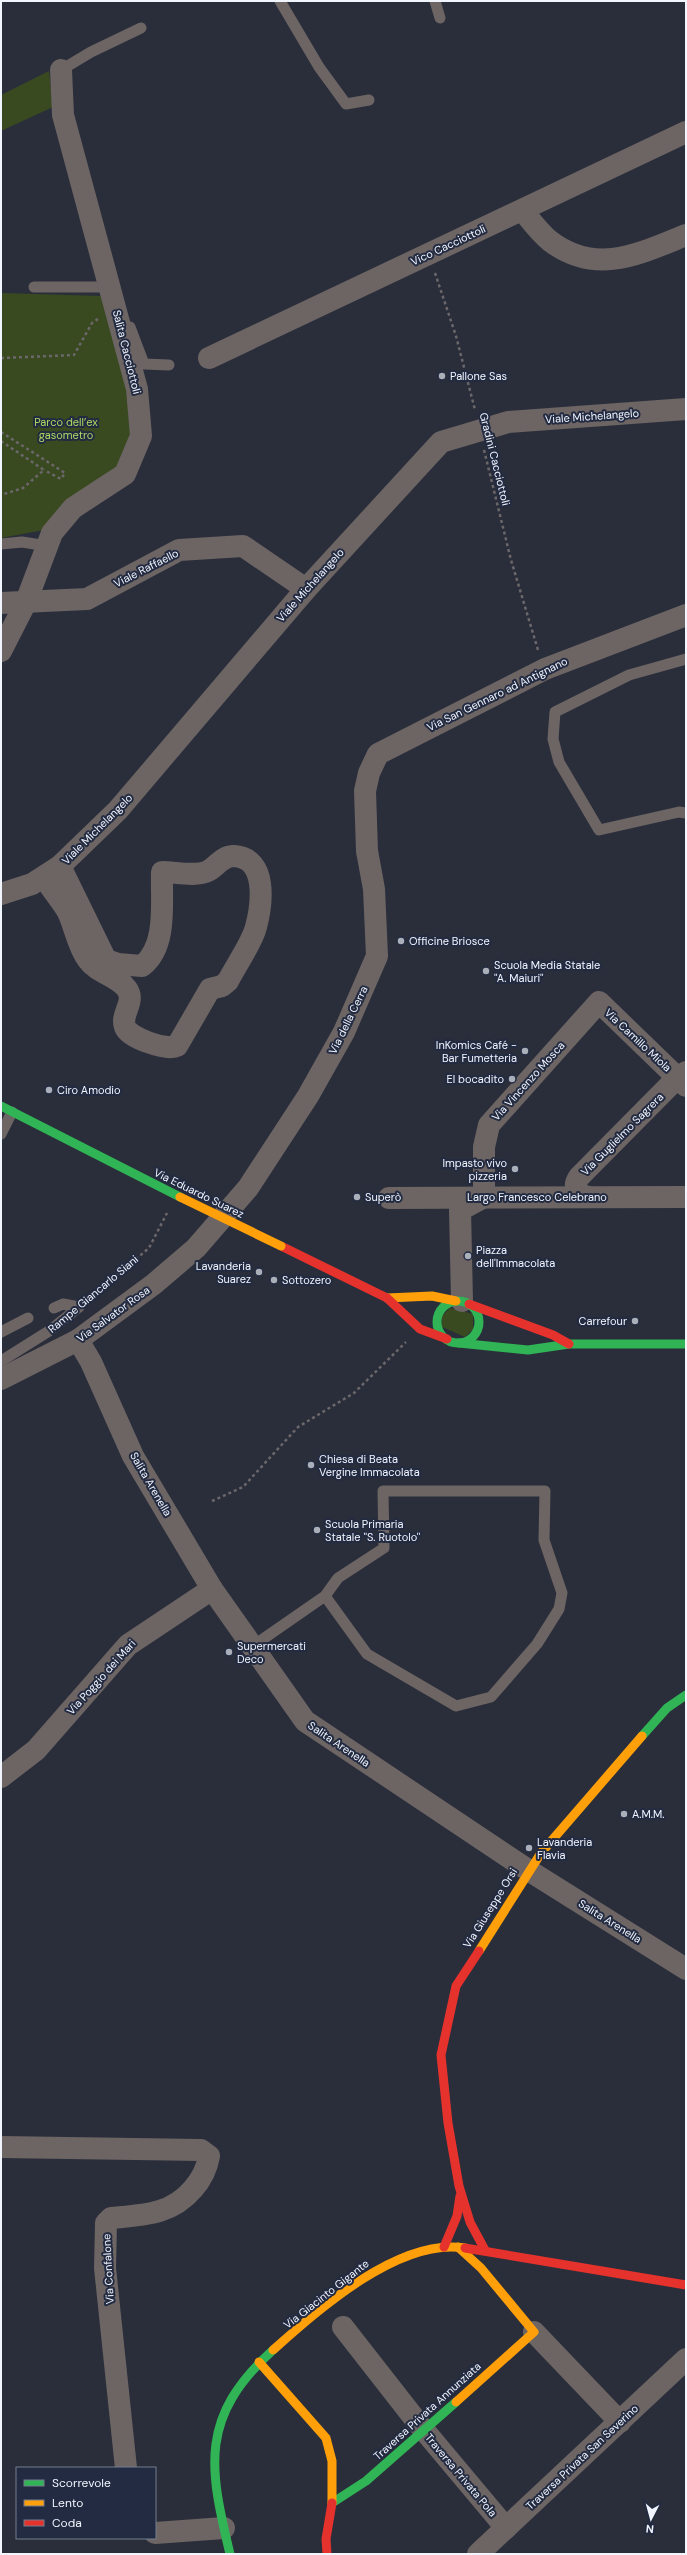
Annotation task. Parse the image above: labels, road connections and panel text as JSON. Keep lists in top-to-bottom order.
{
  "streets": {
    "main road": [
      "Via Eduardo Suarez",
      "Via Giuseppe Orsi",
      "Via Giacinto Gigante",
      "Traversa Privata Annunziata"
    ],
    "street": [
      "Vico Cacciottoli",
      "Salita Cacciottoli",
      "Viale Michelangelo",
      "Viale Raffaello",
      "Via San Gennaro ad Antignano",
      "Via della Cerra",
      "Via Camillo Miola",
      "Via Vincenzo Mosca",
      "Via Guglielmo Sagrera",
      "Largo Francesco Celebrano",
      "Via Salvator Rosa",
      "Salita Arenella",
      "Via Poggio dei Mari",
      "Via Confalone",
      "Traversa Privata San Severino",
      "Traversa Privata Pola"
    ],
    "lane": ["Rampe Giancarlo Siani"],
    "path": ["Gradini Cacciottoli"]
  },
  "crossings": [
    ["Vico Cacciottoli", "Gradini Cacciottoli"],
    ["Salita Cacciottoli", "Viale Raffaello"],
    ["Viale Michelangelo", "Gradini Cacciottoli"],
    ["Viale Michelangelo", "Viale Raffaello"],
    ["Gradini Cacciottoli", "Via San Gennaro ad Antignano"],
    ["Via San Gennaro ad Antignano", "Via della Cerra"],
    ["Via della Cerra", "Via Salvator Rosa"],
    ["Via Camillo Miola", "Via Vincenzo Mosca"],
    ["Via Camillo Miola", "Via Guglielmo Sagrera"],
    ["Via Vincenzo Mosca", "Largo Francesco Celebrano"],
    ["Via Guglielmo Sagrera", "Largo Francesco Celebrano"],
    ["Via Salvator Rosa", "Salita Arenella"],
    ["Salita Arenella", "Via Poggio dei Mari"],
    ["Salita Arenella", "Via Giuseppe Orsi"],
    ["Via Giuseppe Orsi", "Via Giacinto Gigante"],
    ["Traversa Privata Annunziata", "Traversa Privata Pola"],
    ["Traversa Privata San Severino", "Traversa Privata Pola"]
  ],
  "parks": ["Parco dell’ex gasometro"],
  "places": [
    "Pallone Sas",
    "Officine Briosce",
    "Scuola Media Statale ''A. Maiuri''",
    "InKomics Café - Bar Fumetteria",
    "El bocadito",
    "Ciro Amodio",
    "Impasto vivo pizzeria",
    "Superò",
    "Piazza dell'Immacolata",
    "Lavanderia Suarez",
    "Sottozero",
    "Carrefour",
    "Chiesa di Beata Vergine Immacolata",
    "Scuola Primaria Statale ''S. Ruotolo''",
    "Supermercati Deco",
    "A.M.M.",
    "Lavanderia Flavia"
  ],
  "legend": ["Scorrevole", "Lento", "Coda"],
  "north": "bottom"
}
